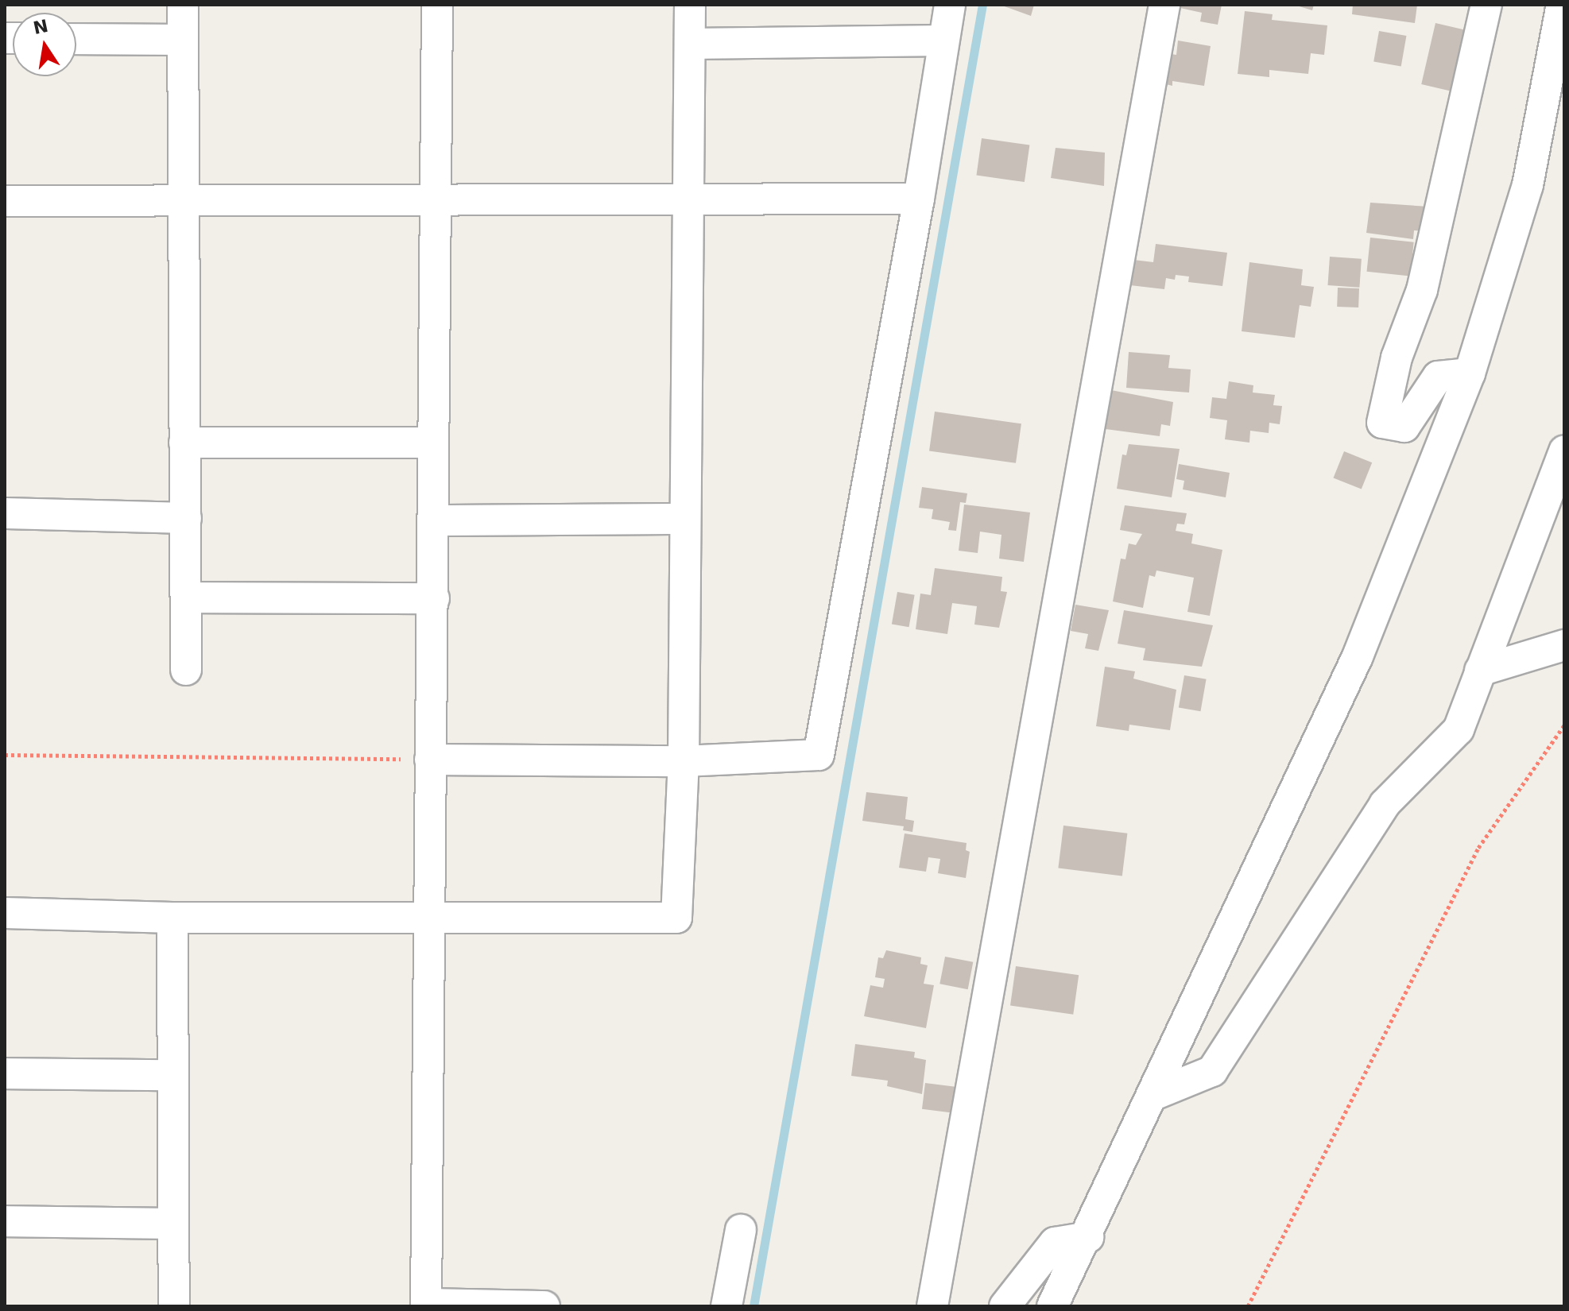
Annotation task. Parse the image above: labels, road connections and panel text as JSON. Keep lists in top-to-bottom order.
{
  "north": "top"
}
